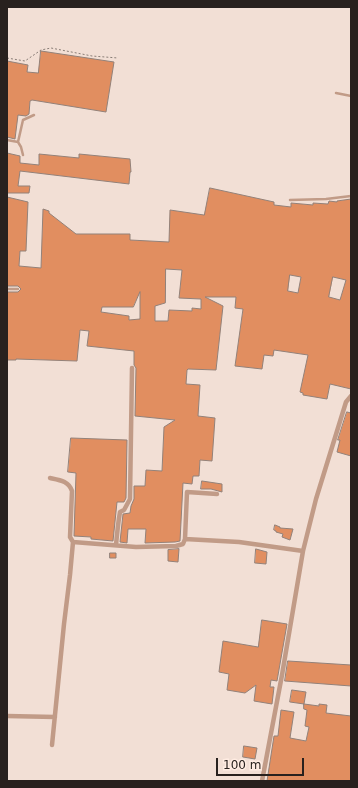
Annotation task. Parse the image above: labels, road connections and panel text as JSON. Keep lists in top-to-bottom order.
{
  "scale_bar": "100 m"
}
